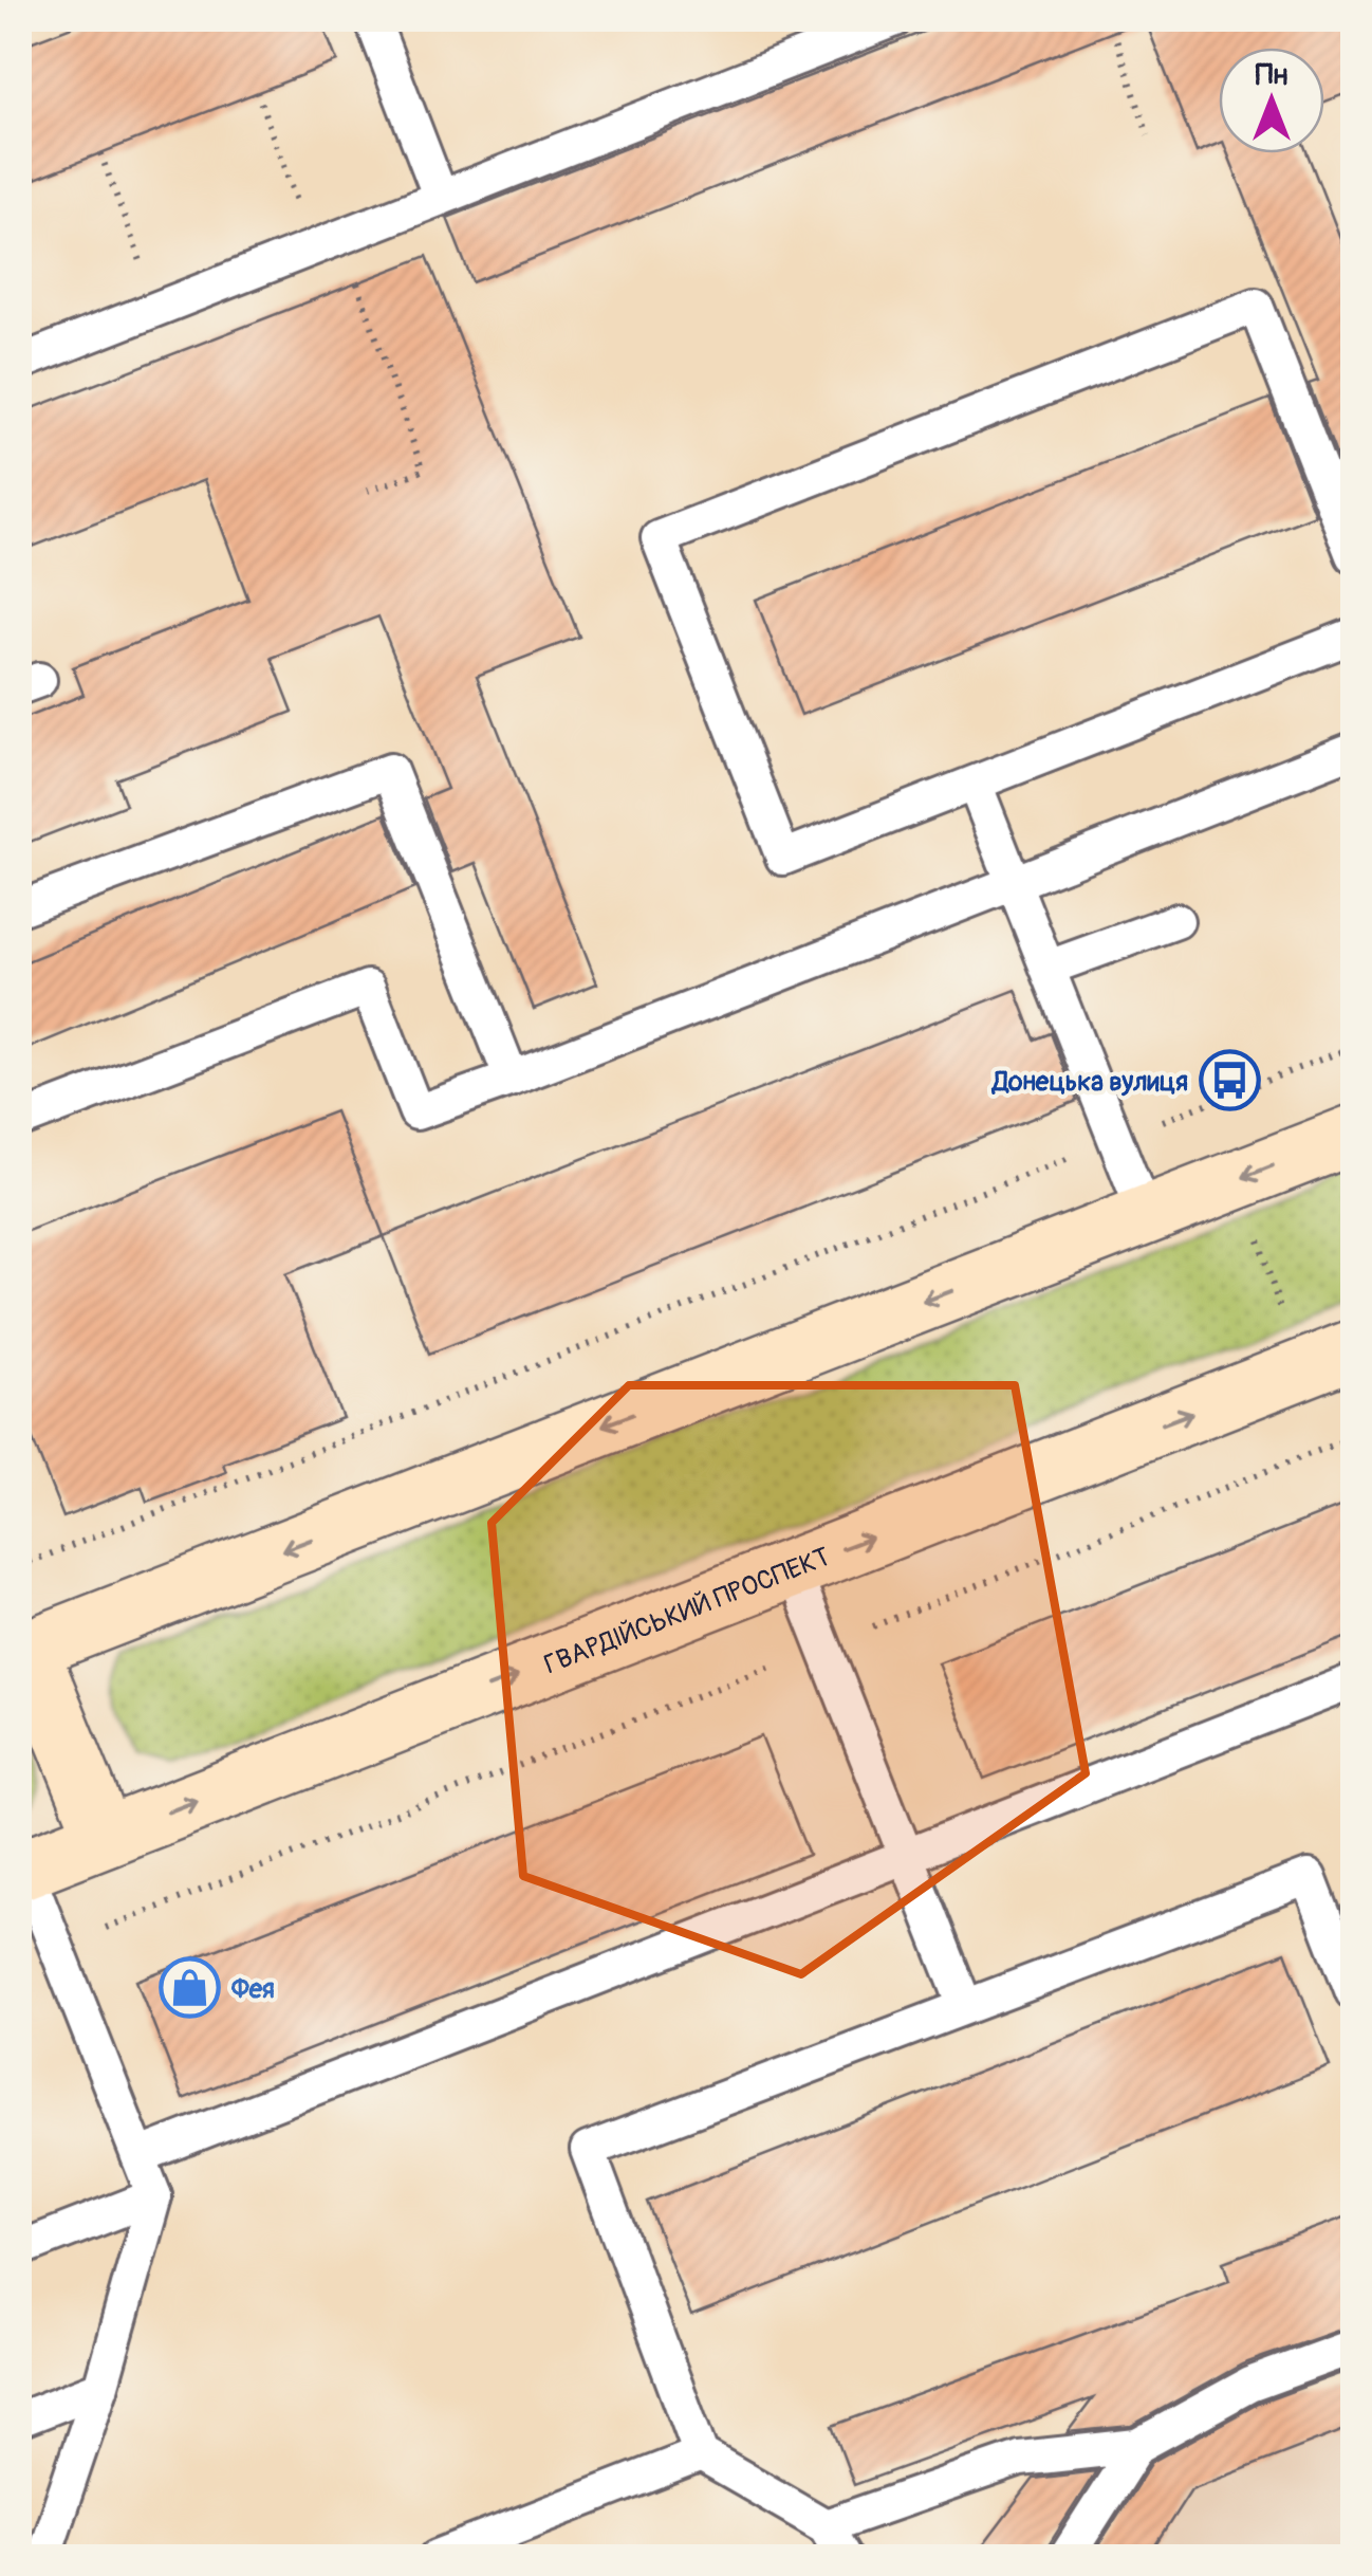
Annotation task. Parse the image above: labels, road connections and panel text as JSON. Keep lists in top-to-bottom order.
{
  "streets": {
    "main road": ["ГВАРДІЙСЬКИЙ ПРОСПЕКТ"]
  },
  "places": {
    "bus stop": ["Донецька вулиця"],
    "shop": ["Фея"]
  },
  "north": "top"
}
